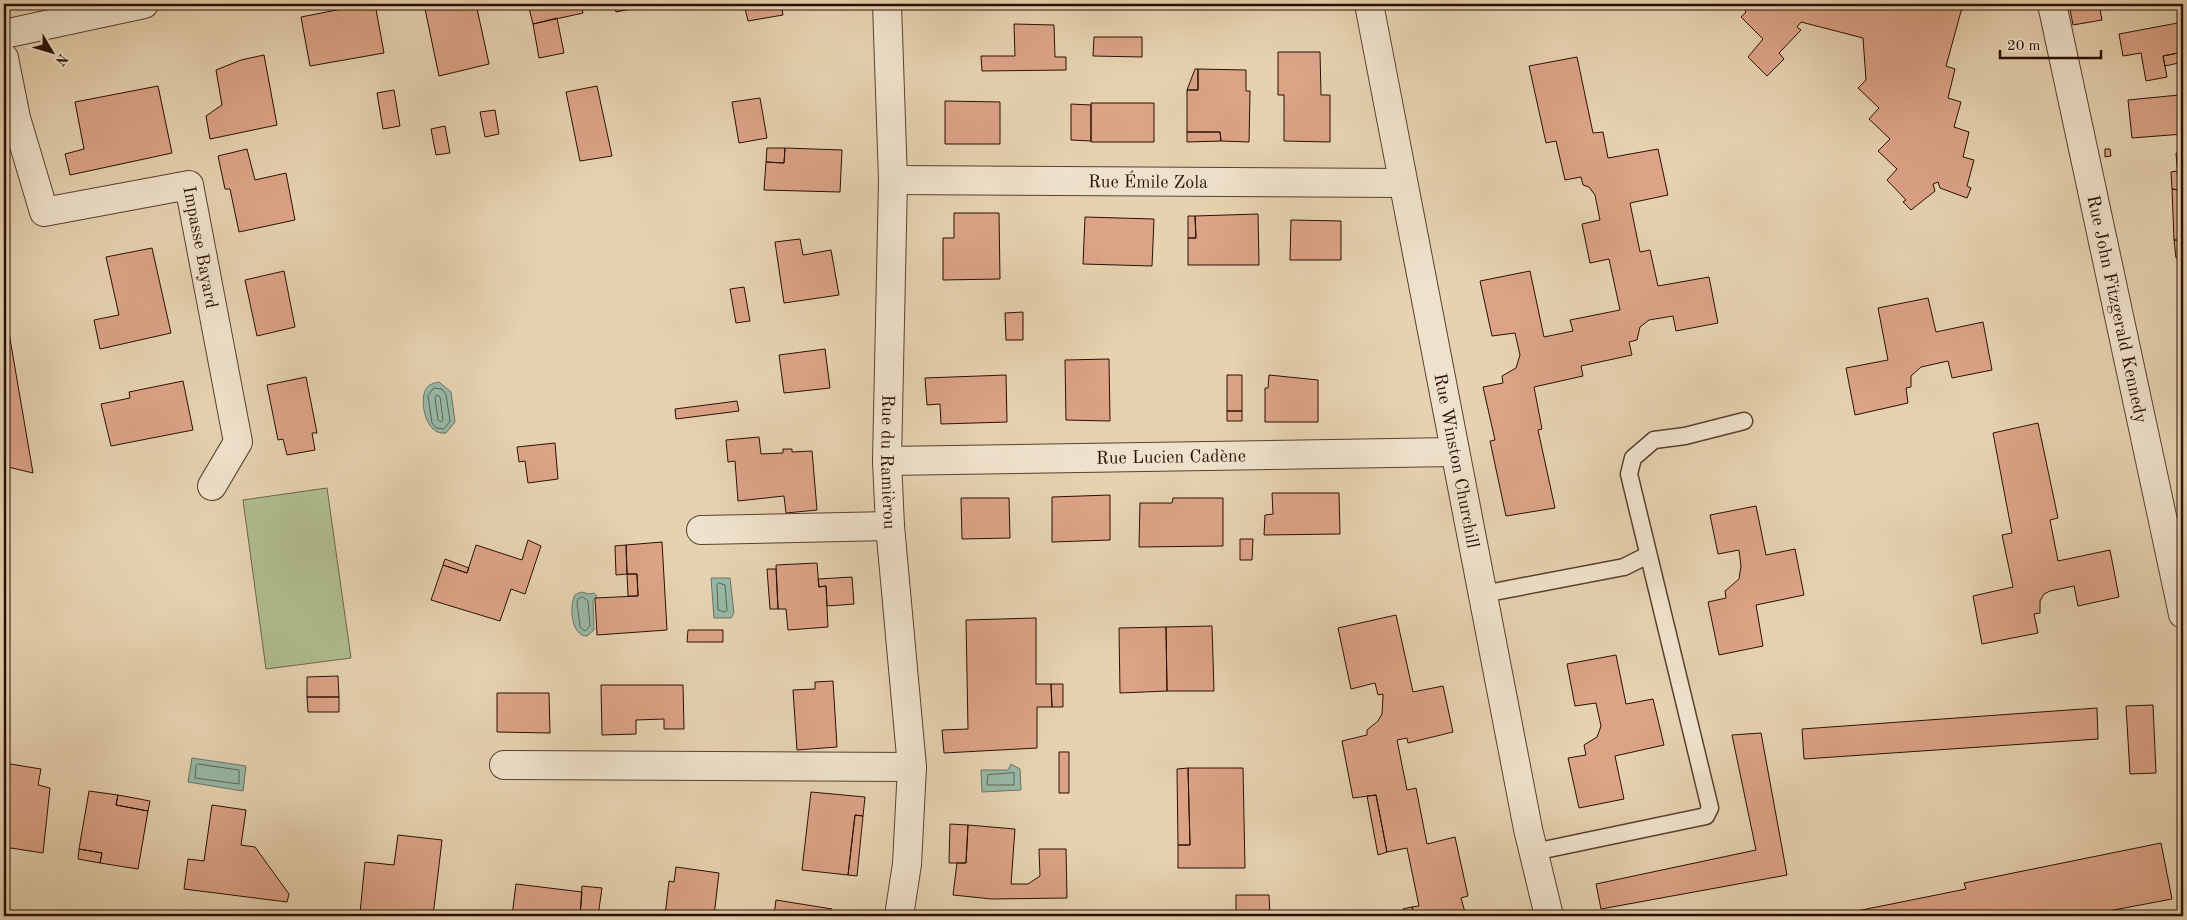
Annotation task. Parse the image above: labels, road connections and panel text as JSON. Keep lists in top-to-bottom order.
{
  "streets": {
    "street": [
      "Rue Émile Zola",
      "Impasse Bayard",
      "Rue John Fitzgerald Kennedy",
      "Rue Lucien Cadène",
      "Rue du Ramièrou",
      "Rue Winston Churchill"
    ]
  },
  "crossings": [
    ["Rue Émile Zola", "Rue du Ramièrou"],
    ["Rue Émile Zola", "Rue Winston Churchill"],
    ["Rue Lucien Cadène", "Rue du Ramièrou"],
    ["Rue Lucien Cadène", "Rue Winston Churchill"]
  ],
  "scale_bar": "20 m",
  "north": "bottom right"
}
